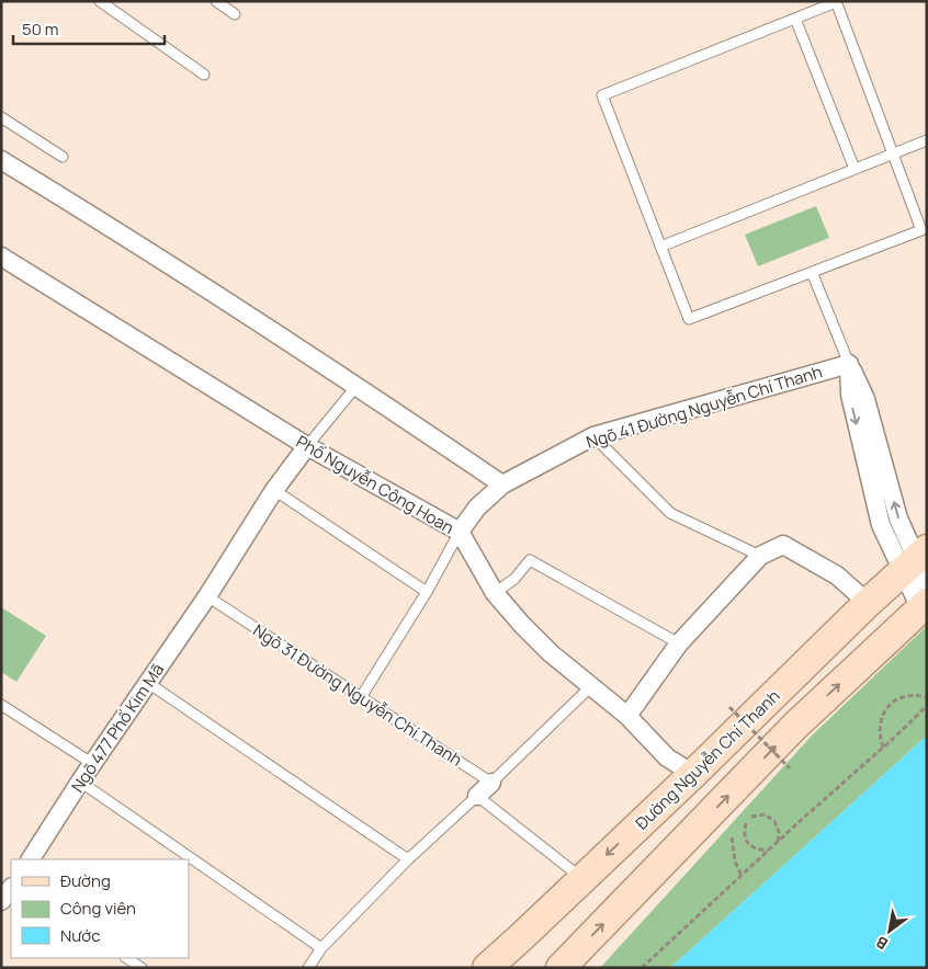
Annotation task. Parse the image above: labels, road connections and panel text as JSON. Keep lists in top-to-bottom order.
{
  "streets": {
    "main road": ["Đường Nguyễn Chí Thanh"],
    "street": ["Ngõ 41 Đường Nguyễn Chí Thanh", "Phố Nguyễn Công Hoan", "Ngõ 477 Phố Kim Mã"],
    "lane": ["Ngõ 31 Đường Nguyễn Chí Thanh"]
  },
  "crossings": [
    ["Ngõ 41 Đường Nguyễn Chí Thanh", "Phố Nguyễn Công Hoan"],
    ["Phố Nguyễn Công Hoan", "Ngõ 477 Phố Kim Mã"],
    ["Phố Nguyễn Công Hoan", "Đường Nguyễn Chí Thanh"],
    ["Ngõ 31 Đường Nguyễn Chí Thanh", "Ngõ 477 Phố Kim Mã"]
  ],
  "legend": ["Đường", "Công viên", "Nước"],
  "scale_bar": "50 m",
  "north": "bottom left"
}
